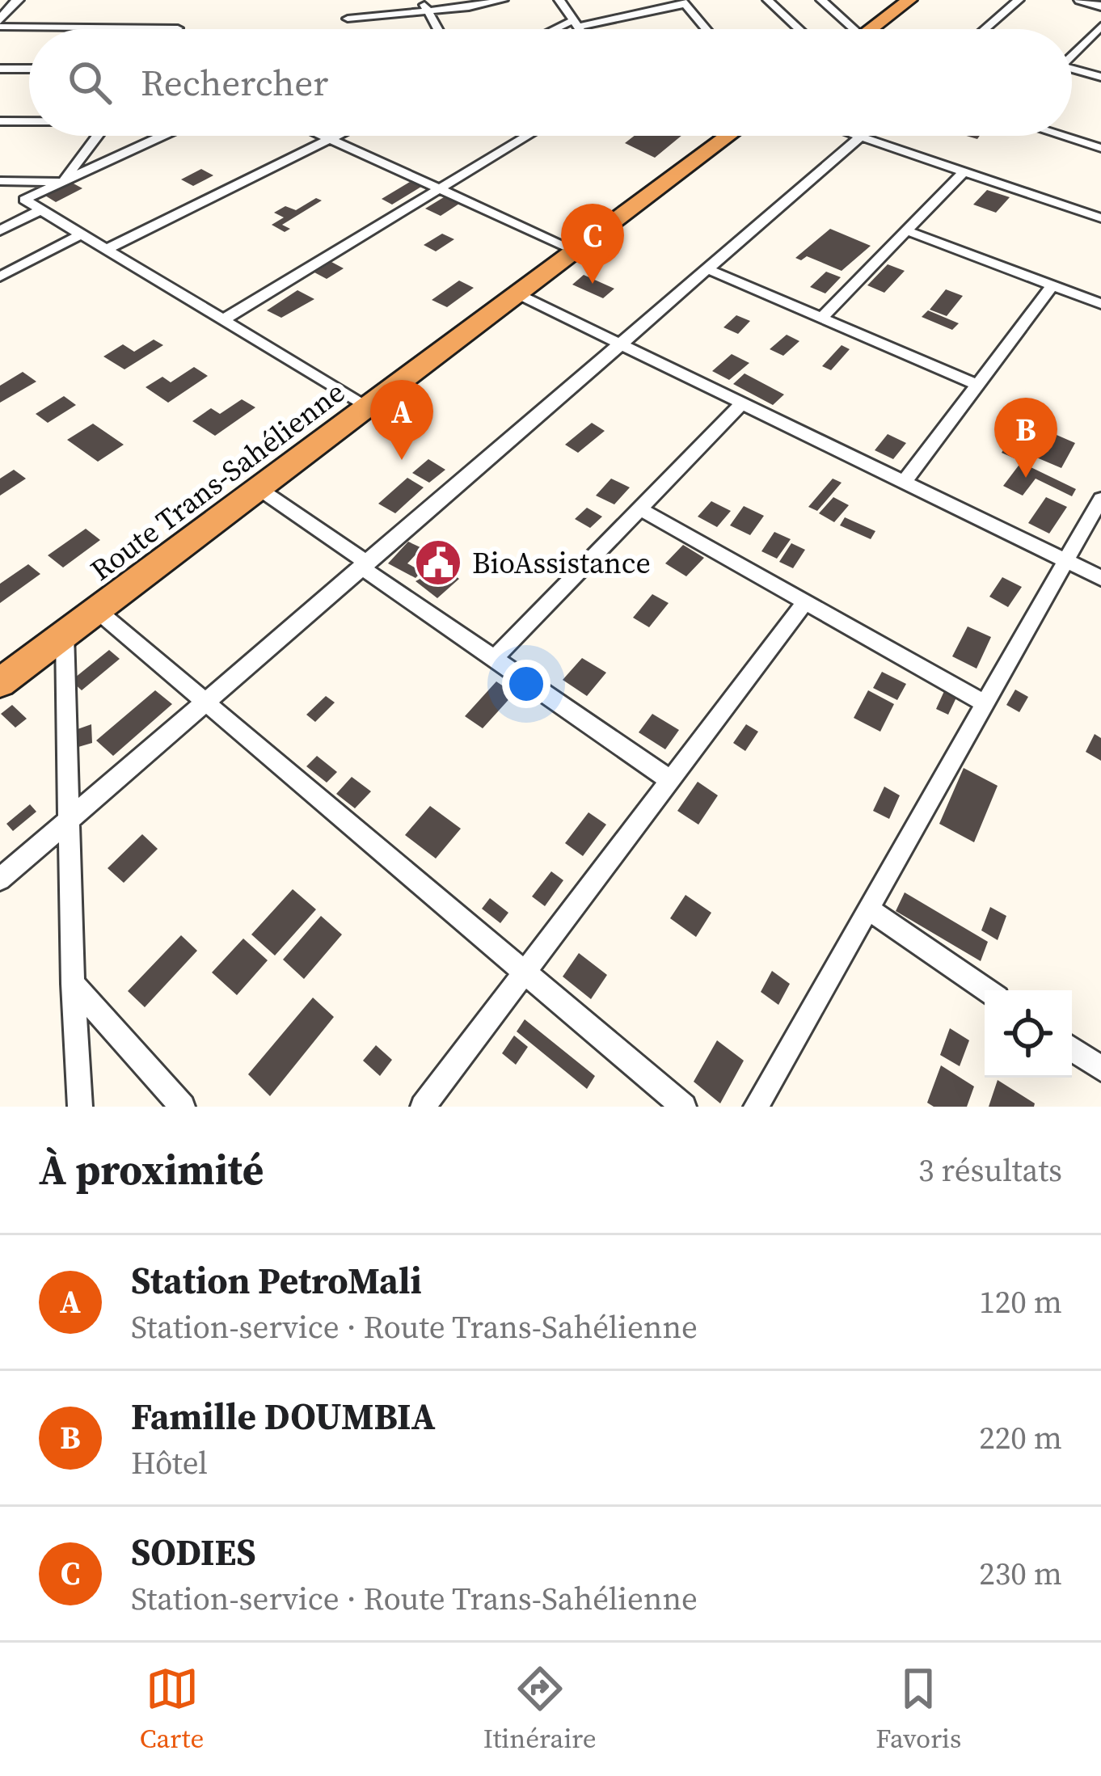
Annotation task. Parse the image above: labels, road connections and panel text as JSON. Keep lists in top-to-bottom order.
{
  "streets": {
    "highway": ["Route Trans-Sahélienne"]
  },
  "places": {
    "public building": ["BioAssistance"]
  },
  "page": {
    "search": "Rechercher",
    "pins": ["C", "A", "B"],
    "heading": ["À proximité", "3 résultats"],
    "list": [
      {
        "mark": "A",
        "name": "Station PetroMali",
        "note": "Station-service · Route Trans-Sahélienne",
        "value": "120 m"
      },
      {
        "mark": "B",
        "name": "Famille DOUMBIA",
        "note": "Hôtel",
        "value": "220 m"
      },
      {
        "mark": "C",
        "name": "SODIES",
        "note": "Station-service · Route Trans-Sahélienne",
        "value": "230 m"
      }
    ],
    "nav": ["Carte", "Itinéraire", "Favoris"]
  }
}
